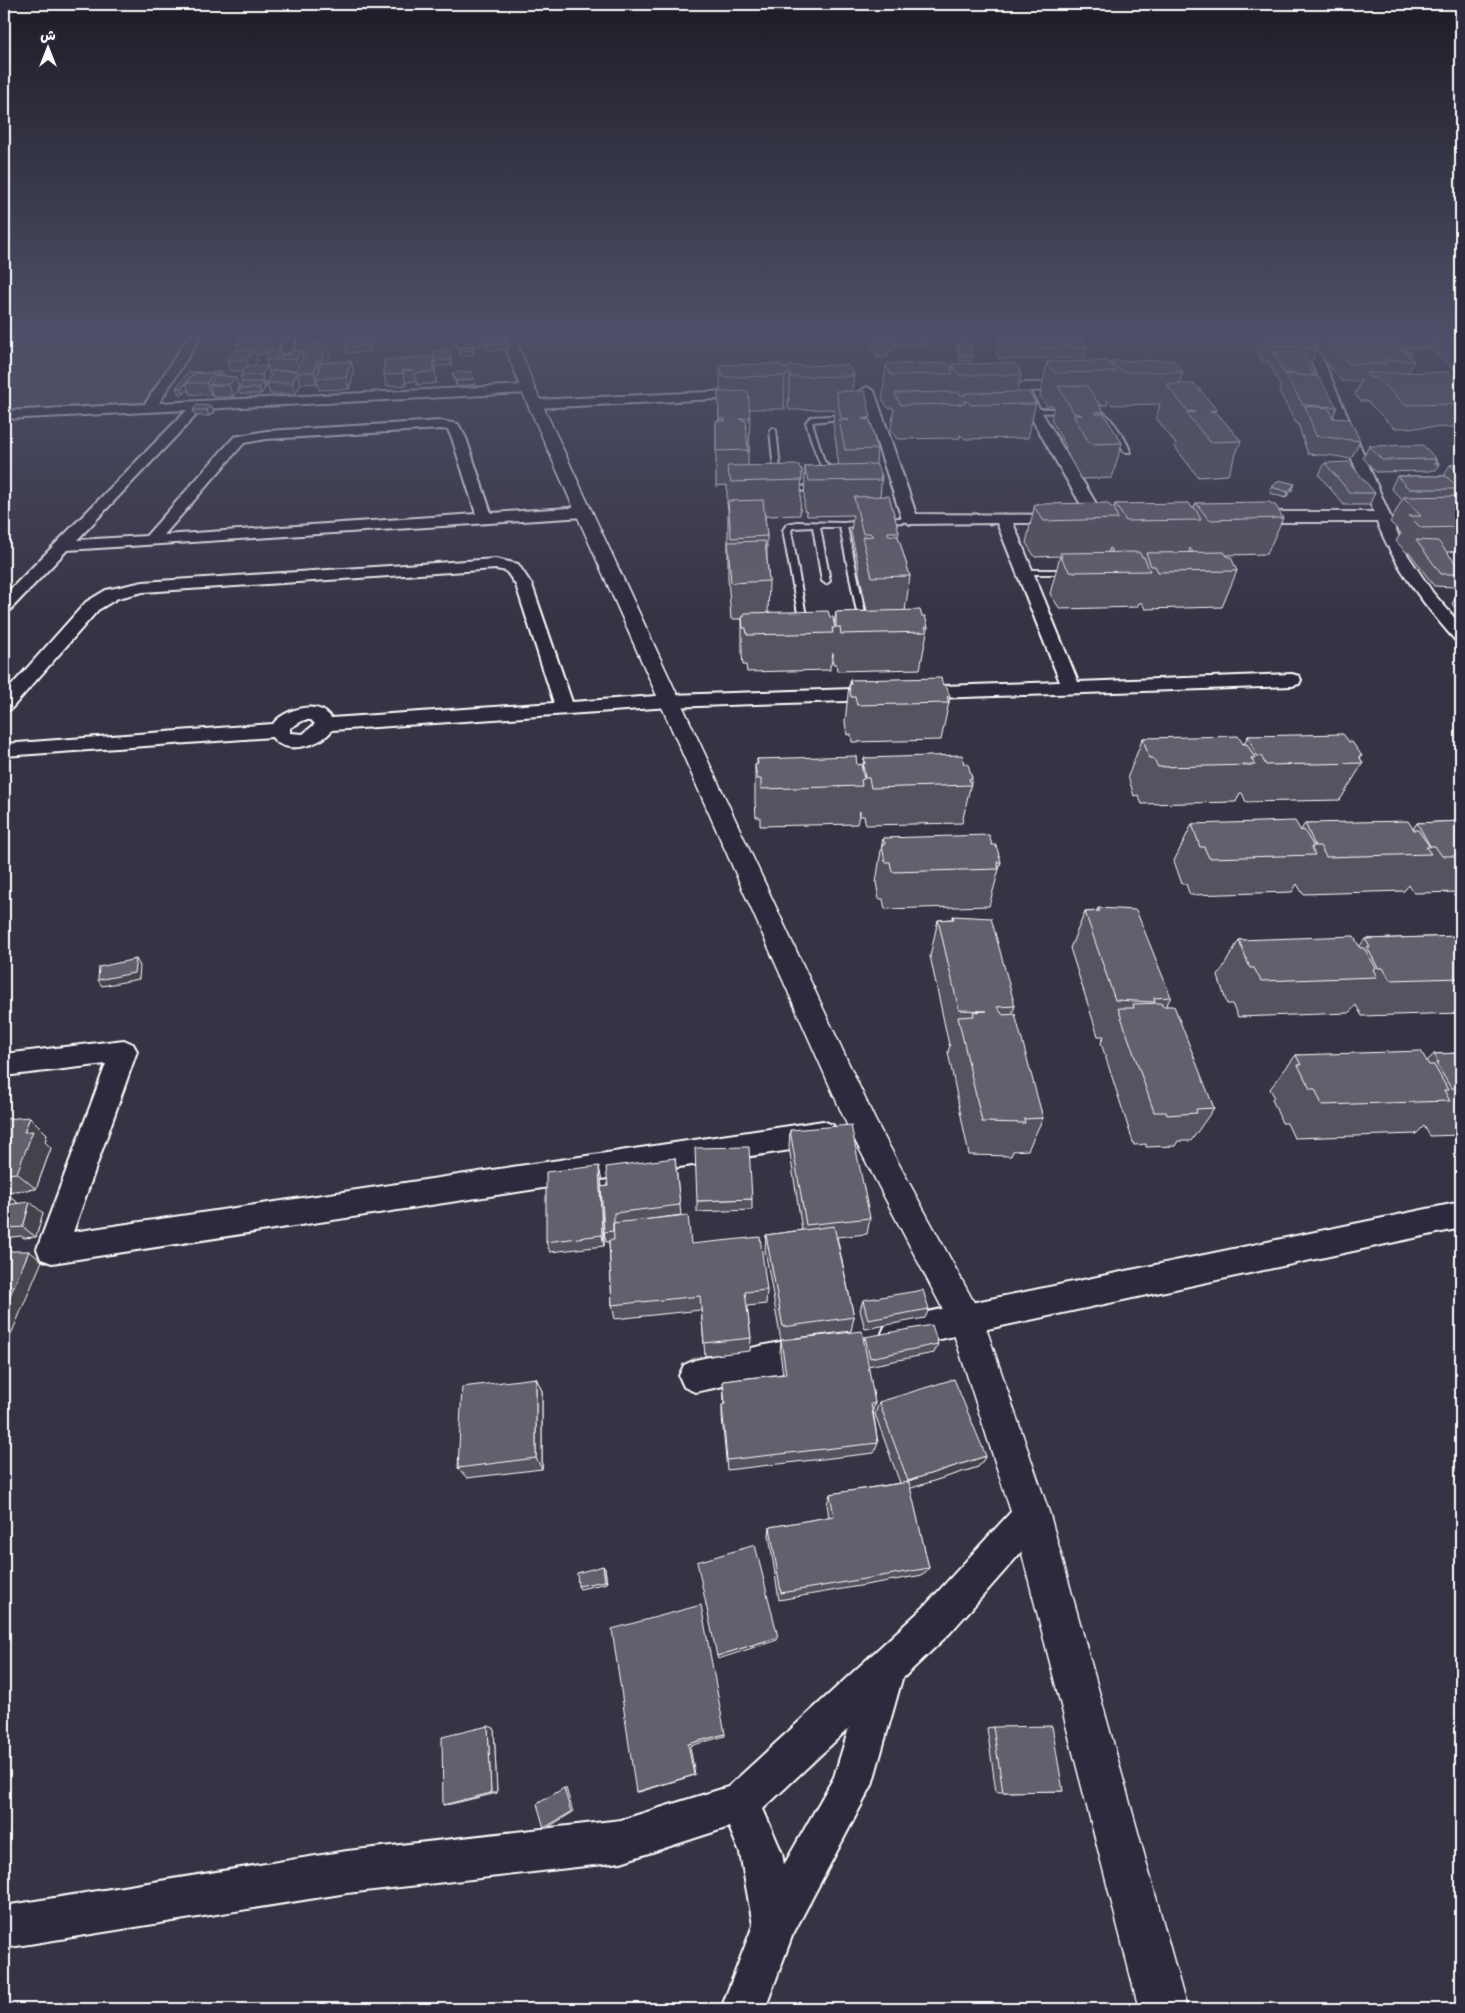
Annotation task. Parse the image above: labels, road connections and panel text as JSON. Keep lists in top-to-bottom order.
{
  "north": "top"
}
